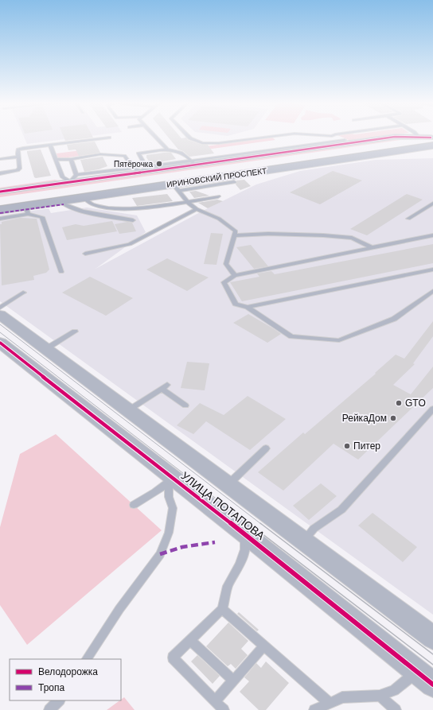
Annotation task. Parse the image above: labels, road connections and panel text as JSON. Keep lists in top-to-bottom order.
{
  "streets": {
    "main road": ["ИРИНОВСКИЙ ПРОСПЕКТ"],
    "street": ["УЛИЦА ПОТАПОВА"]
  },
  "places": [
    "Пятёрочка",
    "GTO",
    "РейкаДом",
    "Питер"
  ],
  "legend": ["Велодорожка", "Тропа"]
}
